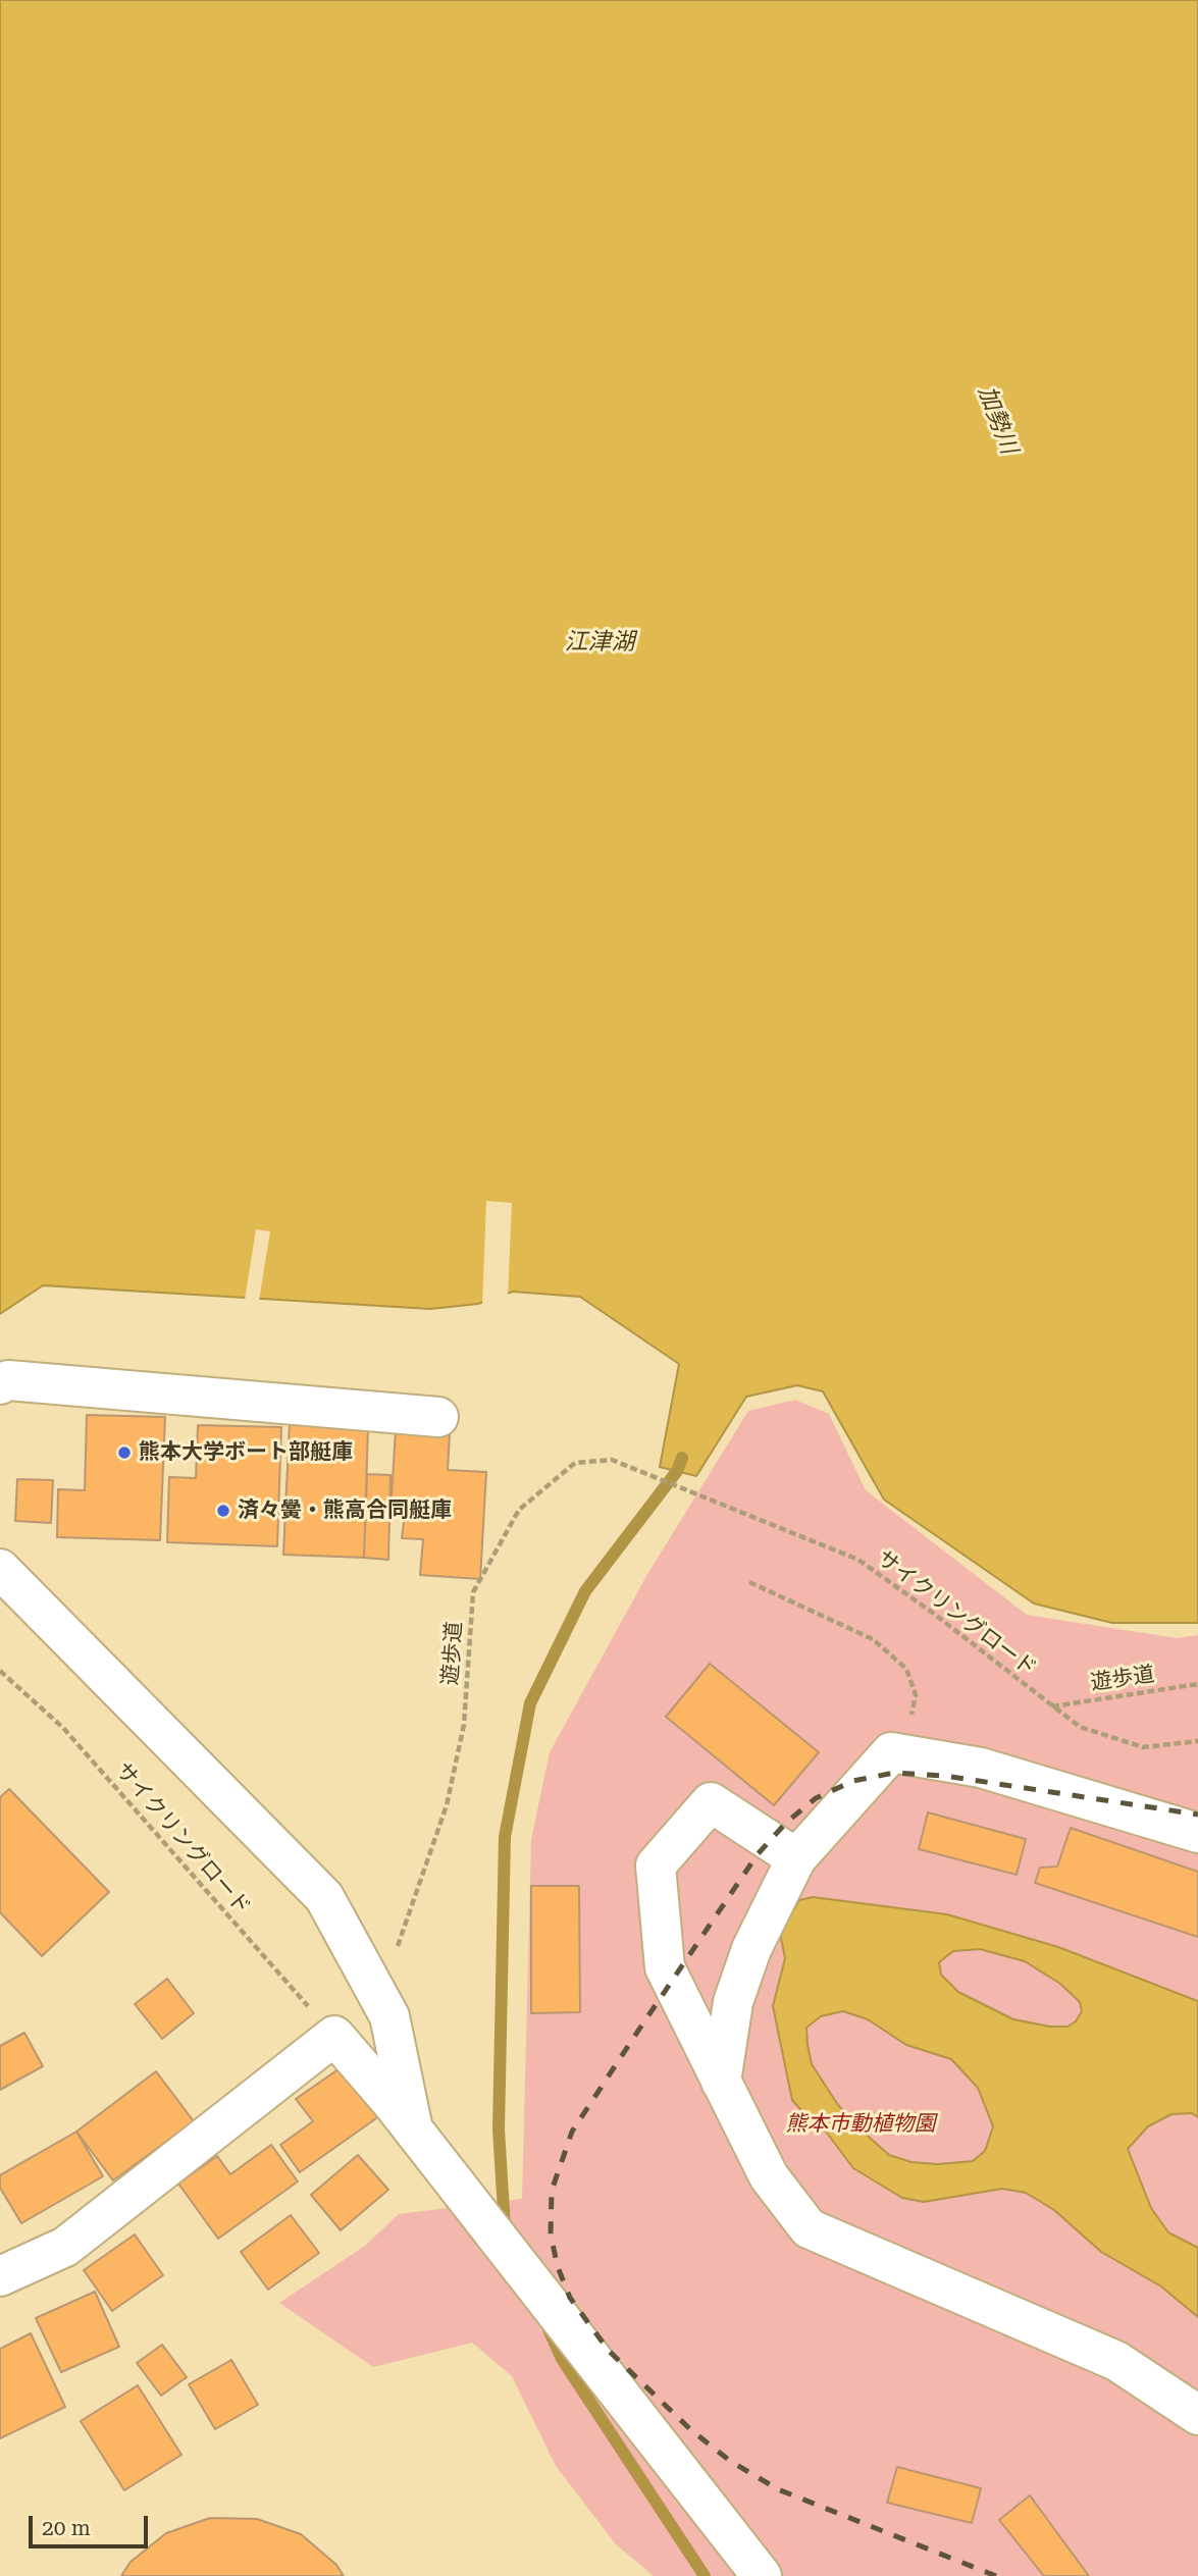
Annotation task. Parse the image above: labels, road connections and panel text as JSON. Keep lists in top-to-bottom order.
{
  "streets": {
    "path": ["サイクリングロード", "遊歩道"]
  },
  "crossings": [
    ["サイクリングロード", "遊歩道"]
  ],
  "water": ["加勢川", "江津湖"],
  "parks": ["熊本市動植物園"],
  "places": ["熊本大学ボート部艇庫", "済々黌・熊高合同艇庫"],
  "scale_bar": "20 m"
}
